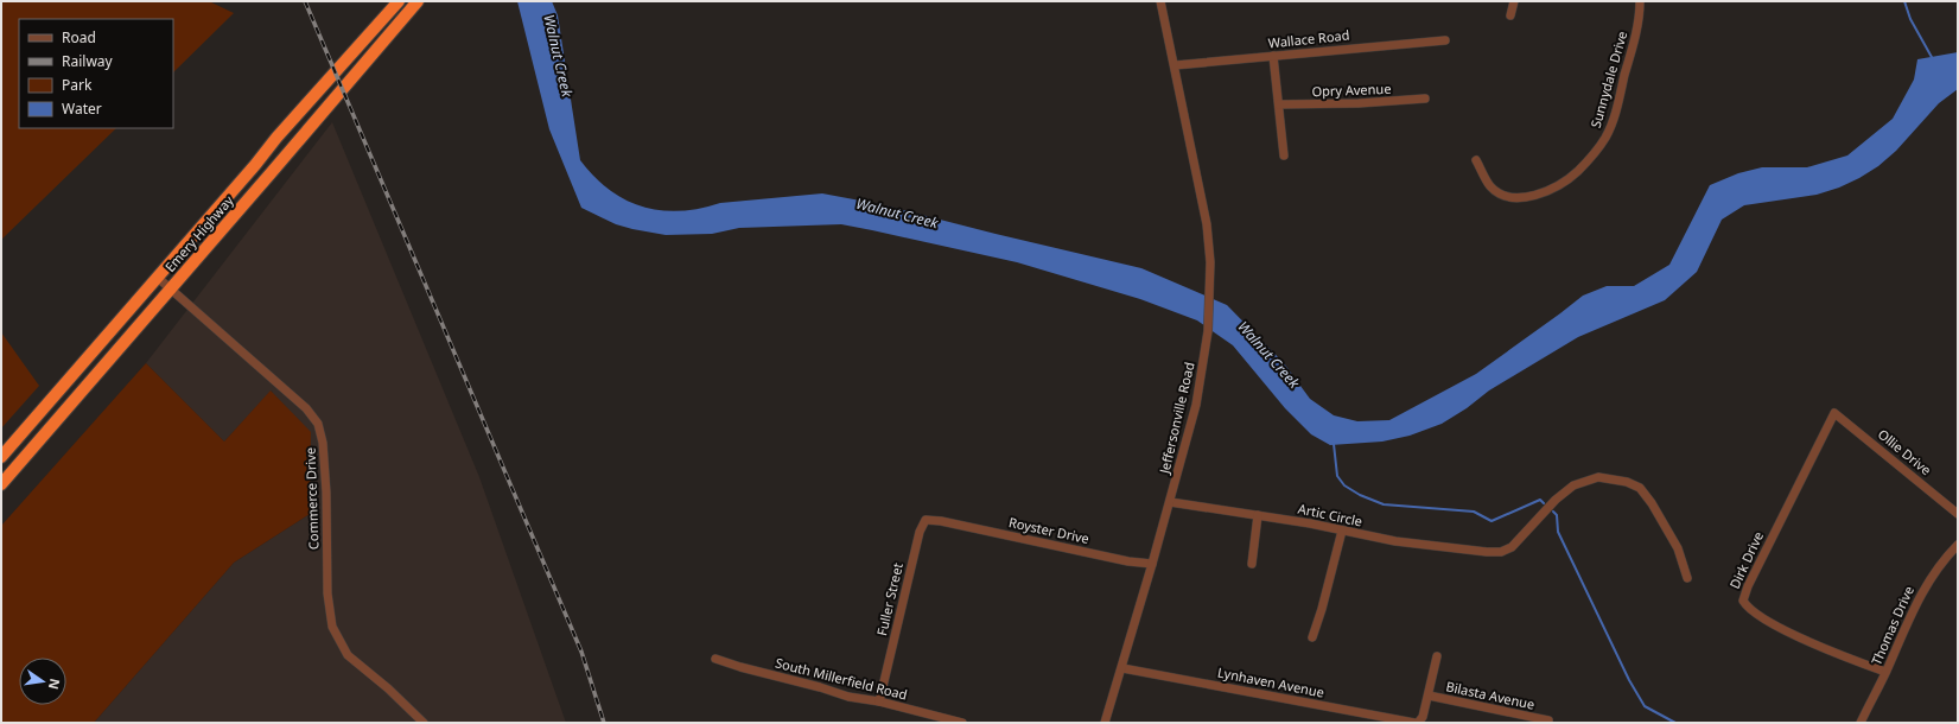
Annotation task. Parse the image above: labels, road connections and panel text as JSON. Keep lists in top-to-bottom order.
{
  "streets": {
    "highway": ["Emery Highway"],
    "street": [
      "Wallace Road",
      "Sunnydale Drive",
      "Opry Avenue",
      "Jeffersonville Road",
      "Ollie Drive",
      "Commerce Drive",
      "Artic Circle",
      "Royster Drive",
      "Dirk Drive",
      "Fuller Street",
      "Thomas Drive",
      "South Millerfield Road",
      "Lynhaven Avenue",
      "Bilasta Avenue"
    ]
  },
  "crossings": [
    ["Wallace Road", "Jeffersonville Road"],
    ["Emery Highway", "Commerce Drive"],
    ["Jeffersonville Road", "Artic Circle"],
    ["Jeffersonville Road", "Royster Drive"],
    ["Jeffersonville Road", "Lynhaven Avenue"],
    ["Ollie Drive", "Dirk Drive"],
    ["Royster Drive", "Fuller Street"],
    ["Dirk Drive", "Thomas Drive"],
    ["Fuller Street", "South Millerfield Road"]
  ],
  "water": ["Walnut Creek"],
  "legend": [
    "Road",
    "Railway",
    "Park",
    "Water"
  ],
  "north": "right"
}
